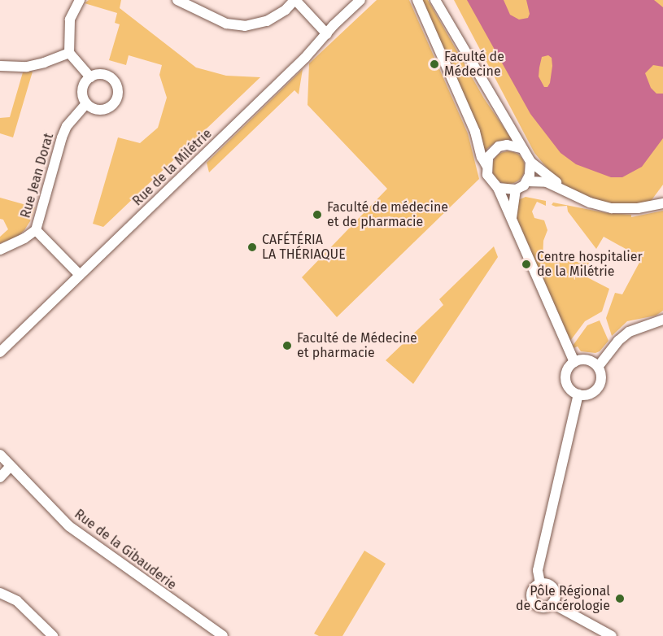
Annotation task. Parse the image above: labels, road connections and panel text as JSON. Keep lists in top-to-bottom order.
{
  "streets": {
    "street": ["Rue de la Milétrie", "Rue Jean Dorat", "Rue de la Gibauderie"]
  },
  "crossings": [
    ["Rue de la Milétrie", "Rue Jean Dorat"]
  ],
  "places": [
    "Faculté de Médecine",
    "Faculté de médecine et de pharmacie",
    "CAFÉTÉRIA LA THÉRIAQUE",
    "Centre hospitalier de la Milétrie",
    "Faculté de Médecine et pharmacie",
    "Pôle Régional de Cancérologie"
  ]
}
